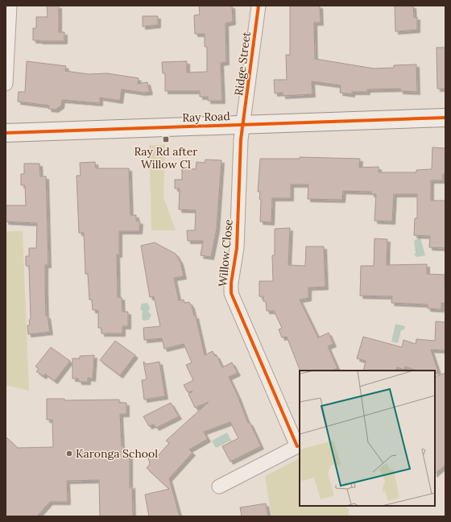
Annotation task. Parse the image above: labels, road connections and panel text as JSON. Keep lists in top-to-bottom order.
{
  "streets": {
    "street": ["Ridge Street", "Ray Road", "Willow Close"]
  },
  "crossings": [
    ["Ridge Street", "Ray Road"],
    ["Ridge Street", "Willow Close"],
    ["Ray Road", "Willow Close"]
  ],
  "places": {
    "transit": ["Ray Rd after Willow Cl"],
    "other": ["Karonga School"]
  }
}
